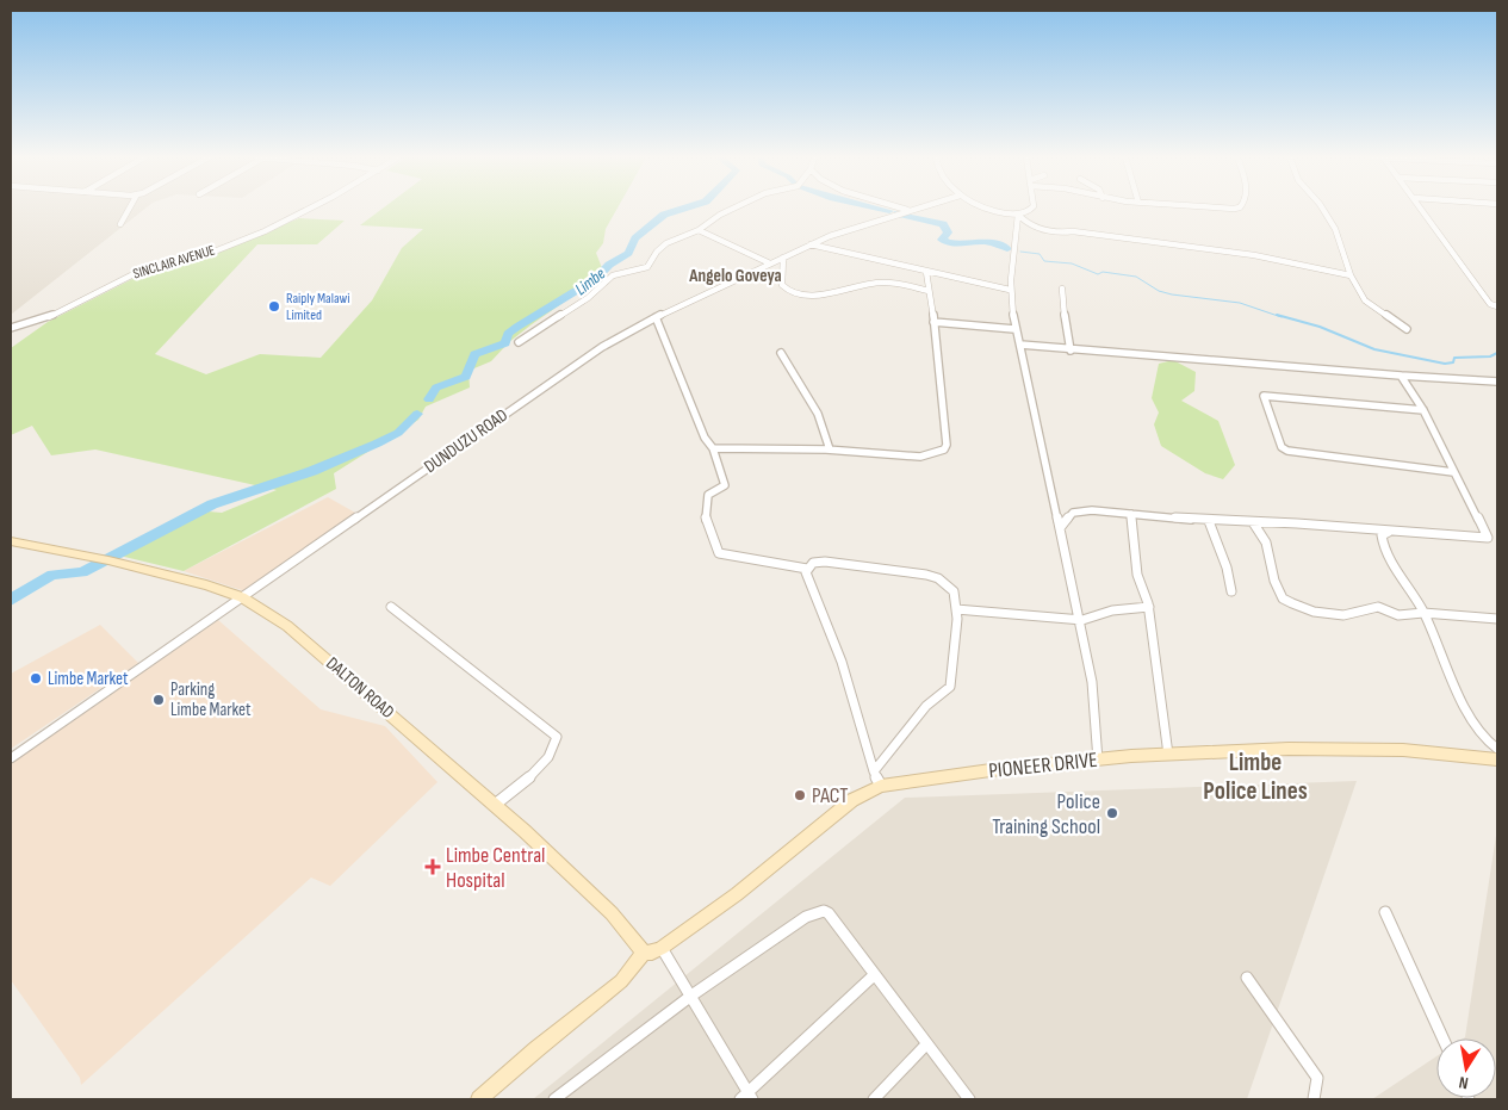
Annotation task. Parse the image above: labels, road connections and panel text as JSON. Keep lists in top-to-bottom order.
{
  "streets": {
    "main road": ["DALTON ROAD"],
    "street": ["SINCLAIR AVENUE", "DUNDUZU ROAD", "PIONEER DRIVE"]
  },
  "crossings": [
    ["DUNDUZU ROAD", "DALTON ROAD"],
    ["DALTON ROAD", "PIONEER DRIVE"]
  ],
  "districts": ["Angelo Goveya", "Limbe Police Lines"],
  "water": ["Limbe"],
  "places": {
    "other": [
      "Raiply Malawi Limited",
      "Limbe Market",
      "Parking Limbe Market",
      "PACT",
      "Police Training School"
    ],
    "health": ["Limbe Central Hospital"]
  },
  "north": "bottom"
}
